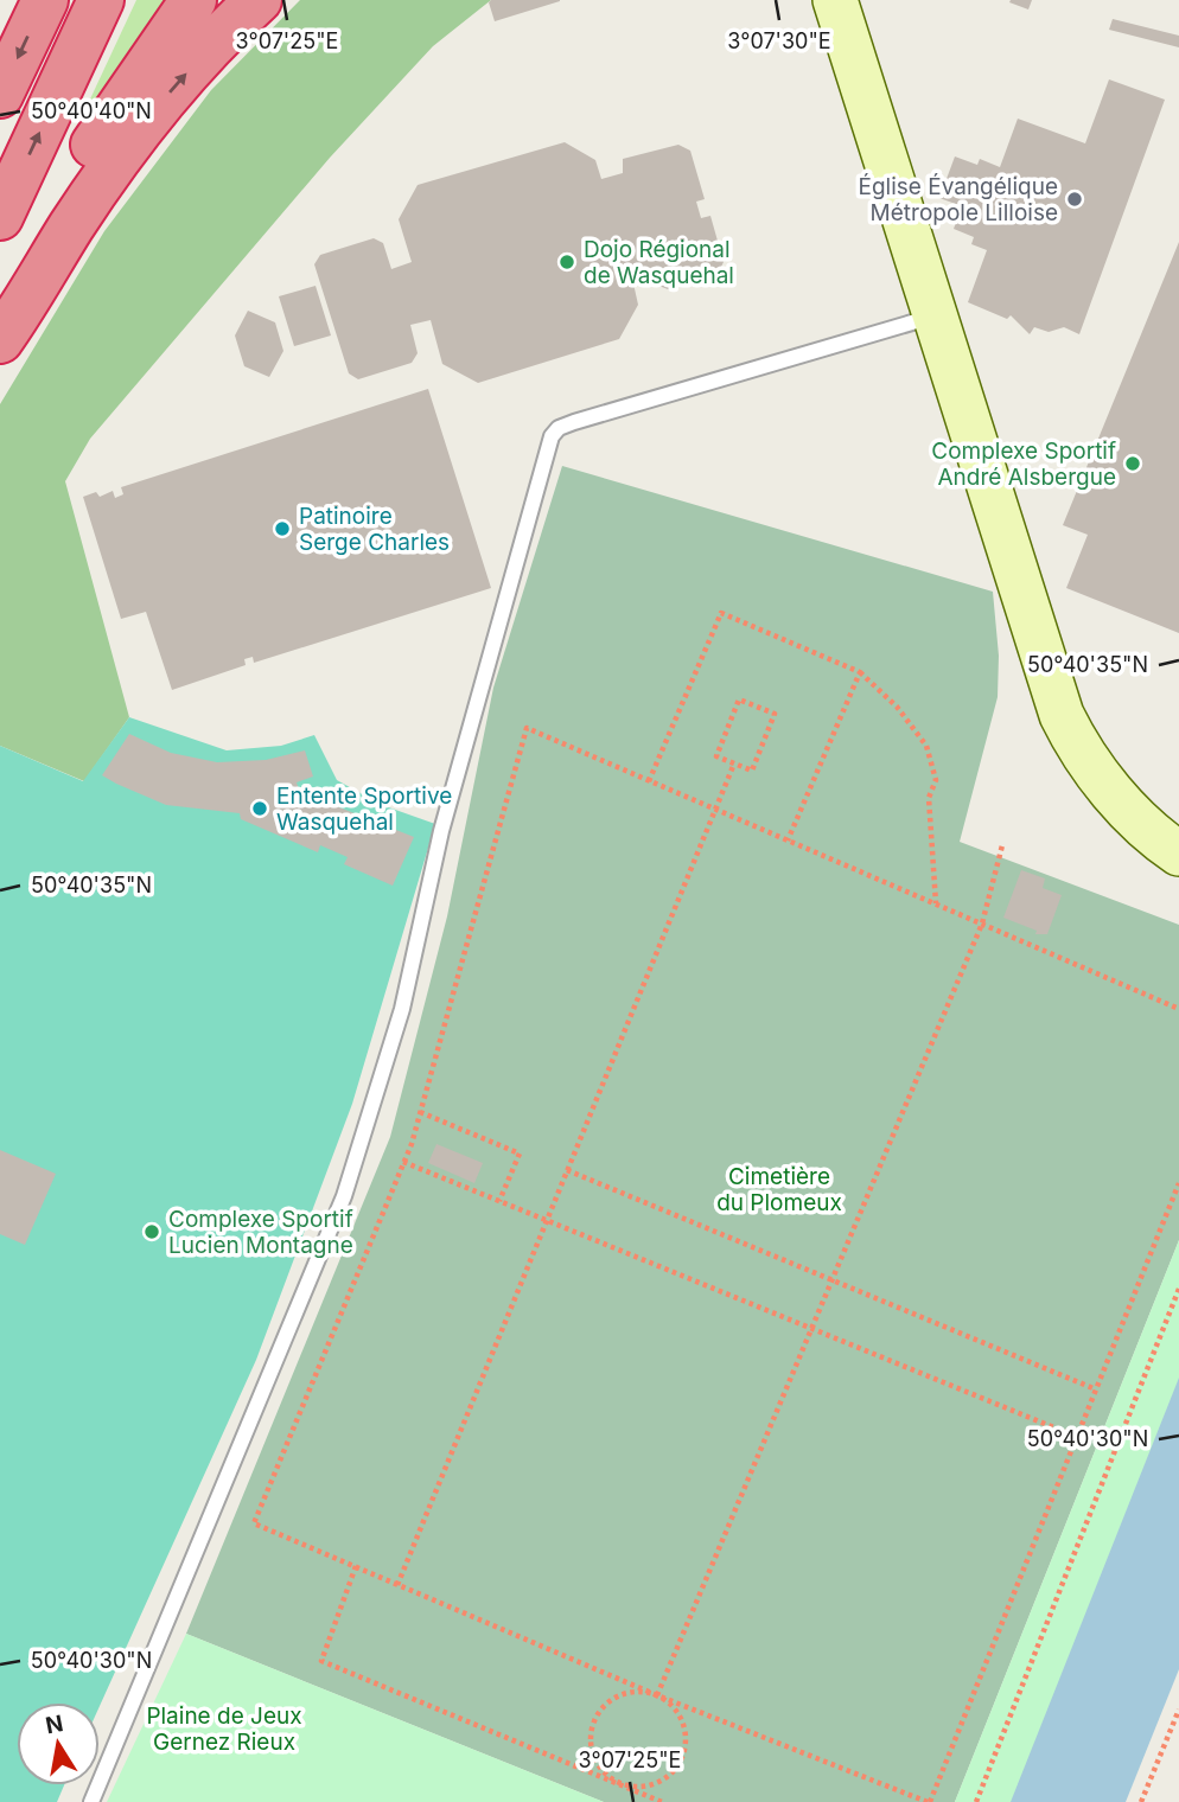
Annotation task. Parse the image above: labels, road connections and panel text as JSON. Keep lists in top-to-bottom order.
{
  "parks": ["Cimetière du Plomeux", "Plaine de Jeux Gernez Rieux"],
  "places": [
    "Église Évangélique Métropole Lilloise",
    "Dojo Régional de Wasquehal",
    "Complexe Sportif André Alsbergue",
    "Patinoire Serge Charles",
    "Entente Sportive Wasquehal",
    "Complexe Sportif Lucien Montagne"
  ],
  "north": "top",
  "coordinates": [
    "3°07'25\"E",
    "3°07'30\"E",
    "50°40'40\"N",
    "50°40'35\"N",
    "50°40'30\"N"
  ]
}
